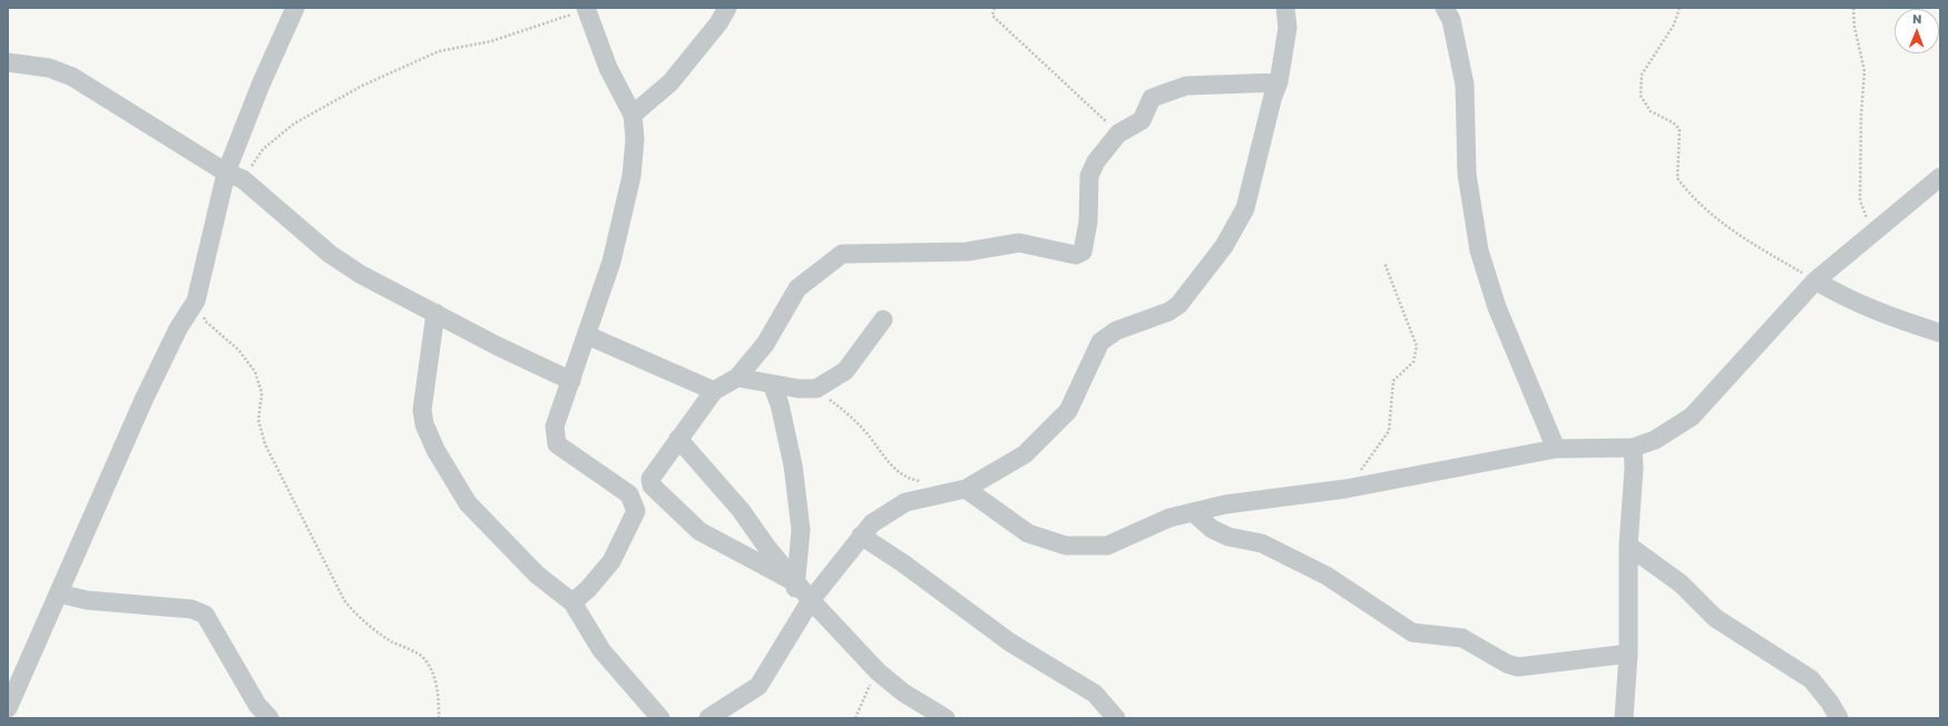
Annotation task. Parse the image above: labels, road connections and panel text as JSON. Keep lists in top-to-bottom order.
{
  "north": "top"
}
